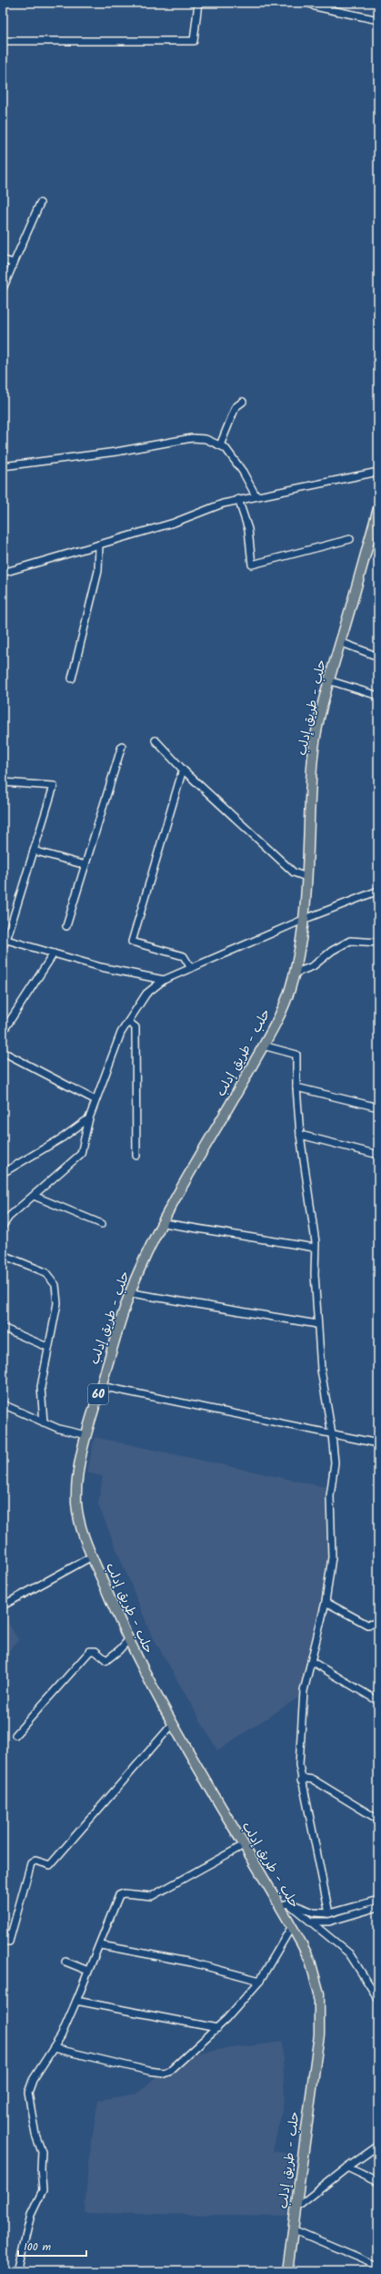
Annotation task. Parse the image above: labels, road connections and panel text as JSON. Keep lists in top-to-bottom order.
{
  "streets": {
    "highway": ["حلب - طريق إدلب", "60"]
  },
  "scale_bar": "100 m"
}
